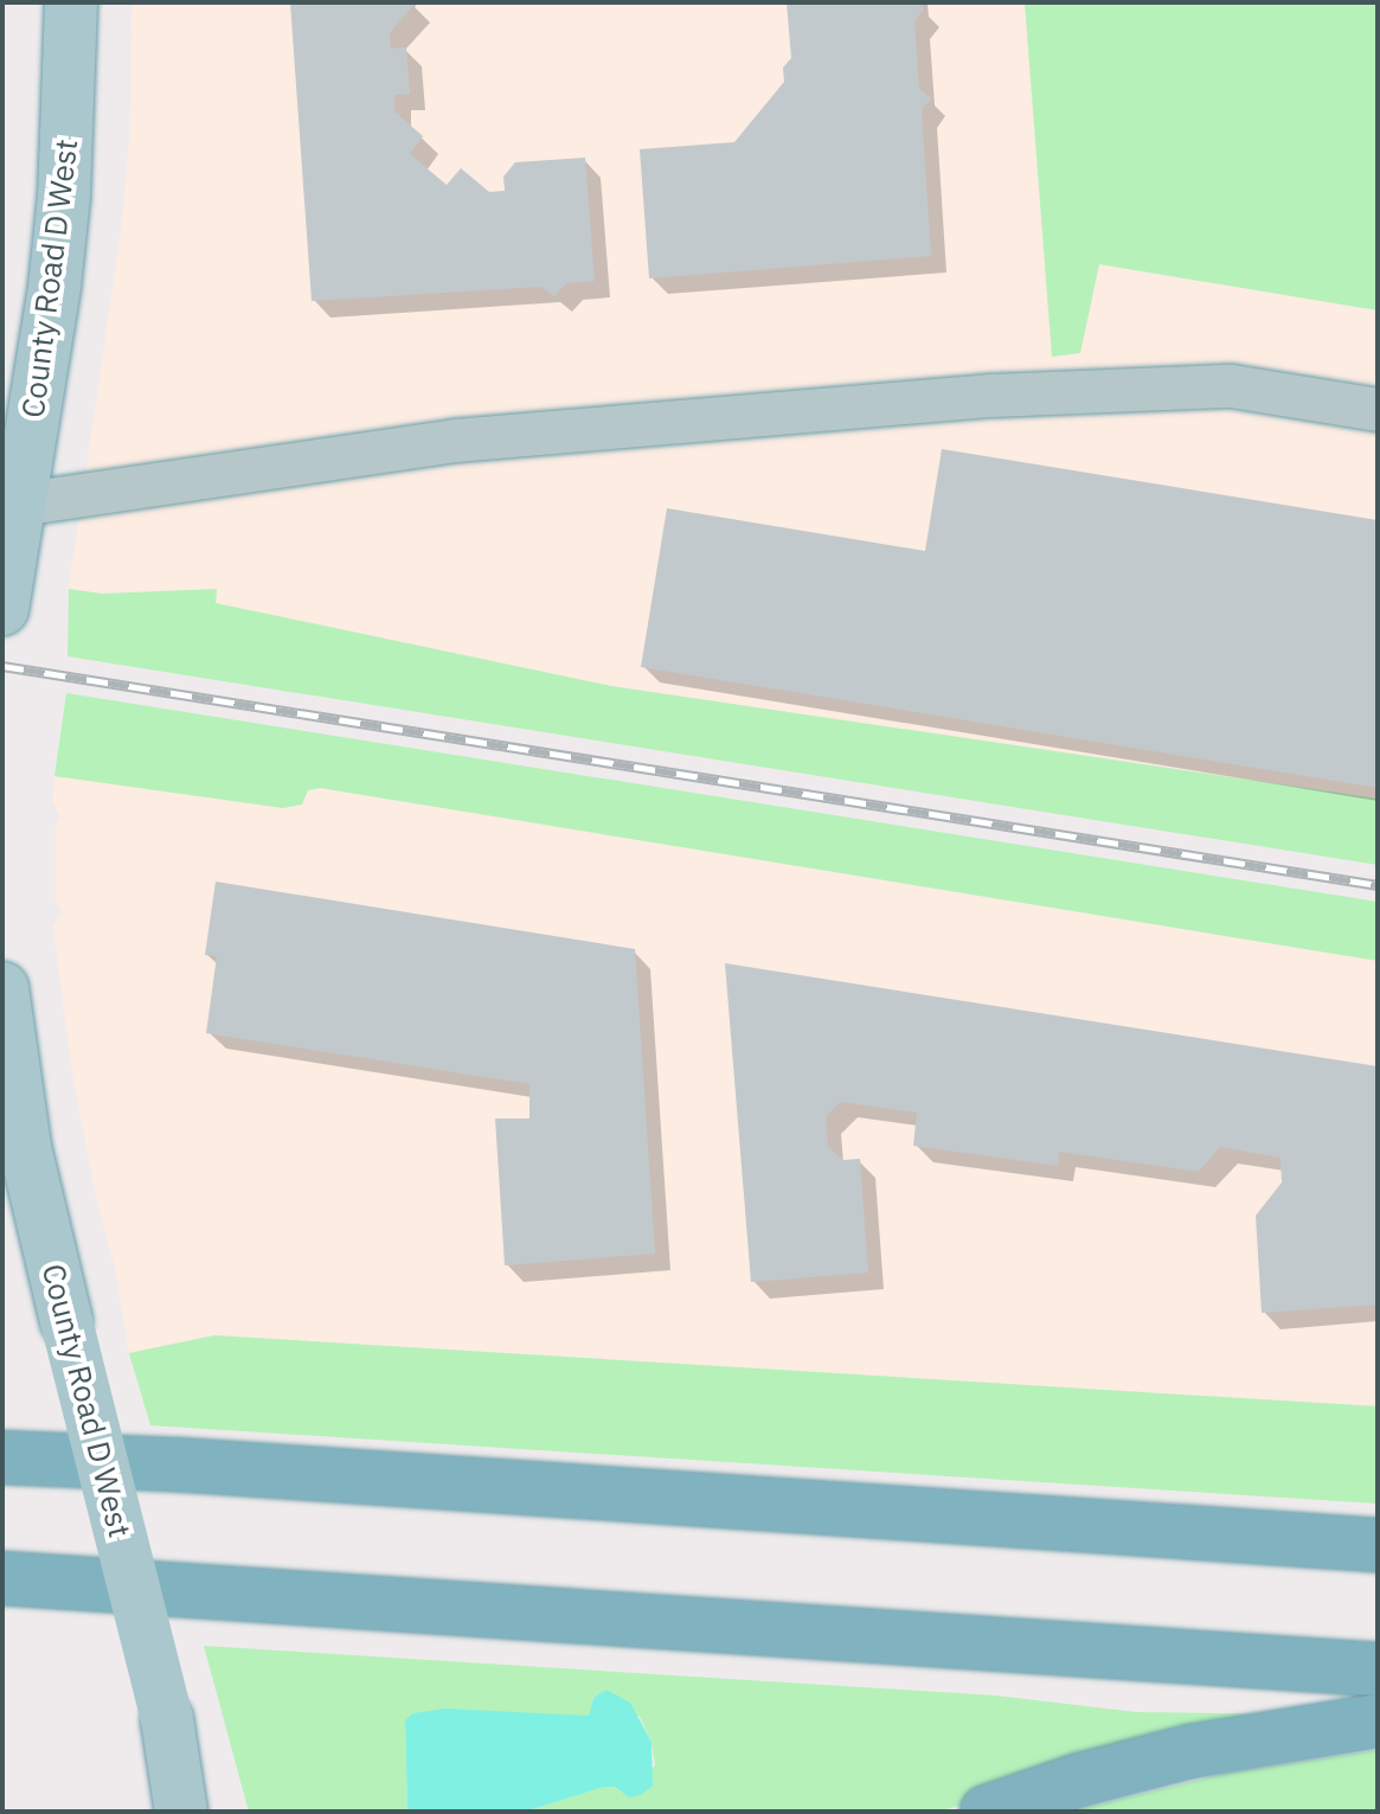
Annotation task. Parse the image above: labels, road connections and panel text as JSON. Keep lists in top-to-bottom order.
{
  "streets": {
    "main road": ["County Road D West"]
  }
}
